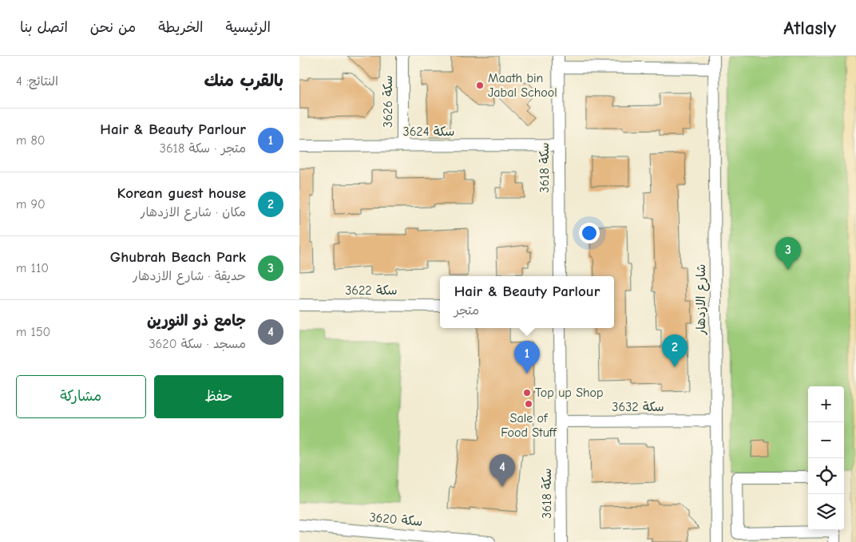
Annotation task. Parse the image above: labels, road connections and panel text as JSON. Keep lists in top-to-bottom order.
{
  "streets": {
    "street": [
      "سكة 3626",
      "سكة 3624",
      "سكة 3618",
      "سكة 3622",
      "شارع الازدهار",
      "سكة 3632",
      "سكة 3620"
    ]
  },
  "crossings": [
    ["سكة 3626", "سكة 3624"],
    ["سكة 3624", "سكة 3618"],
    ["سكة 3618", "سكة 3632"],
    ["شارع الازدهار", "سكة 3632"]
  ],
  "places": ["Maath bin Jabal School", "Top up Shop", "Sale of Food Stuff"],
  "page": {
    "header": "Atlasly",
    "nav": [
      "الرئيسية",
      "الخريطة",
      "من نحن",
      "اتصل بنا"
    ],
    "heading": ["بالقرب منك", "النتائج: 4"],
    "list": [
      {
        "mark": "1",
        "name": "Hair & Beauty Parlour",
        "note": "متجر · سكة 3618",
        "value": "80 m"
      },
      {
        "mark": "2",
        "name": "Korean guest house",
        "note": "مكان · شارع الازدهار",
        "value": "90 m"
      },
      {
        "mark": "3",
        "name": "Ghubrah Beach Park",
        "note": "حديقة · شارع الازدهار",
        "value": "110 m"
      },
      {
        "mark": "4",
        "name": "جامع ذو النورين",
        "note": "مسجد · سكة 3620",
        "value": "150 m"
      }
    ],
    "pins": [
      "3",
      "2",
      "1",
      "4"
    ],
    "popup": ["Hair & Beauty Parlour", "متجر"],
    "buttons": ["حفظ", "مشاركة"],
    "map_buttons": ["+", "−"]
  }
}
